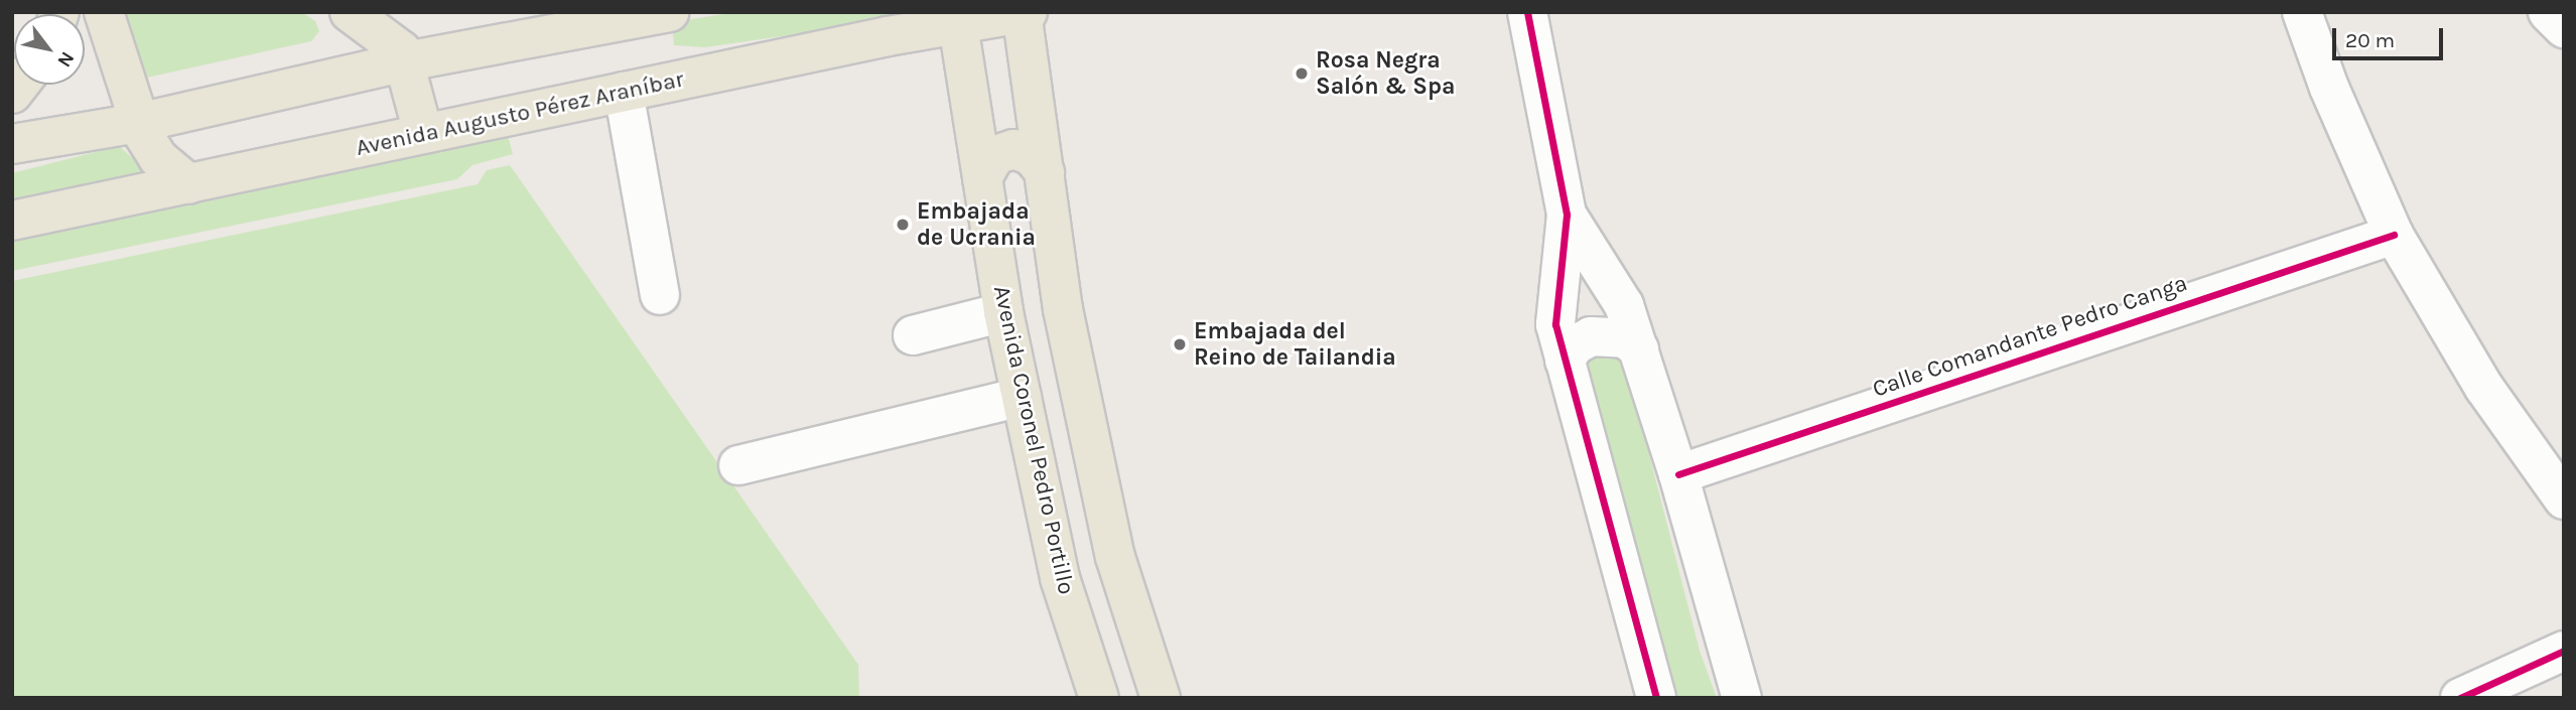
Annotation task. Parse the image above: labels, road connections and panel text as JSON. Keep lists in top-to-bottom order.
{
  "streets": {
    "main road": ["Avenida Augusto Pérez Araníbar", "Avenida Coronel Pedro Portillo"],
    "street": ["Calle Comandante Pedro Canga"]
  },
  "crossings": [
    ["Avenida Augusto Pérez Araníbar", "Avenida Coronel Pedro Portillo"]
  ],
  "places": ["Rosa Negra Salón & Spa", "Embajada de Ucrania", "Embajada del Reino de Tailandia"],
  "scale_bar": "20 m",
  "north": "bottom right"
}
